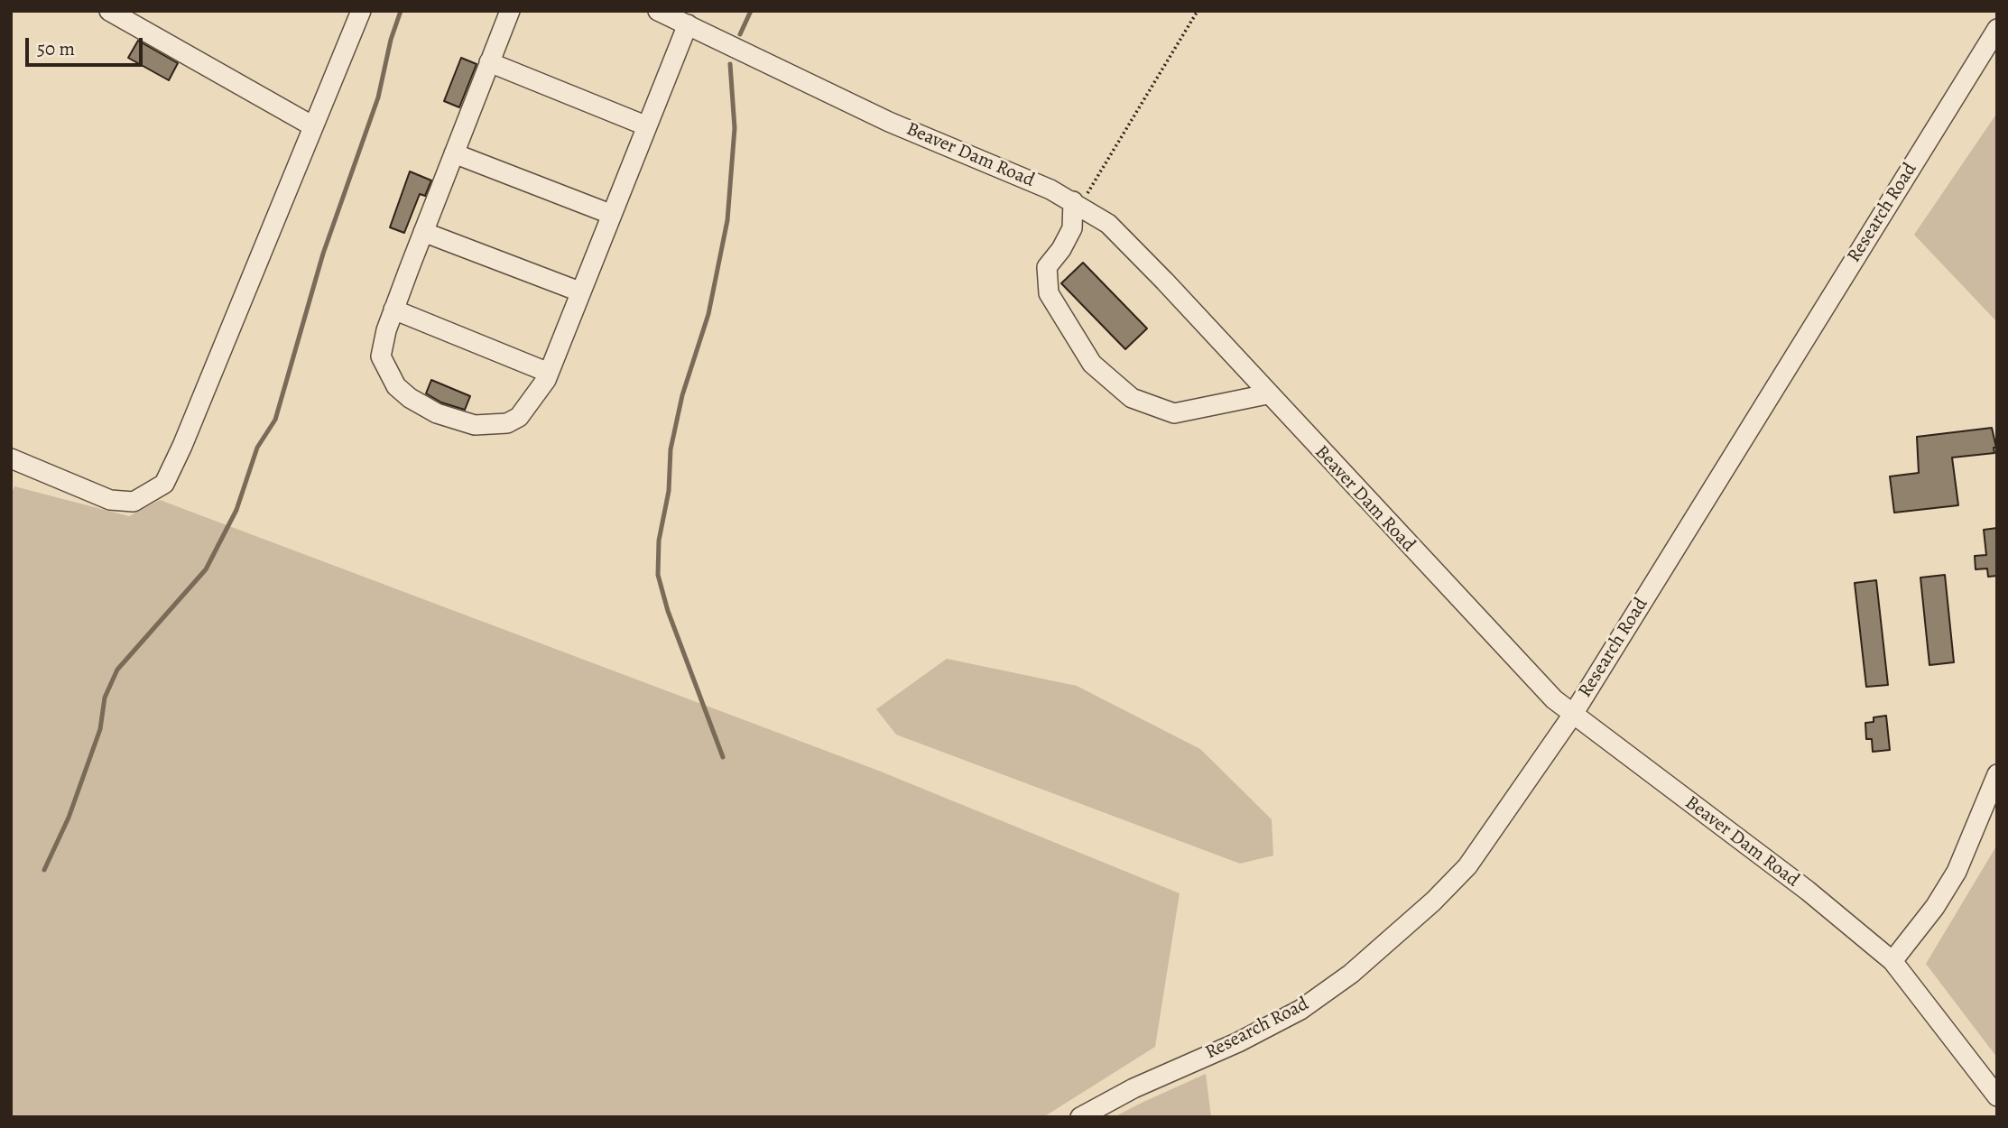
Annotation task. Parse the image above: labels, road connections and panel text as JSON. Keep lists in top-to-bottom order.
{
  "streets": {
    "street": ["Beaver Dam Road", "Research Road"]
  },
  "crossings": [
    ["Beaver Dam Road", "Research Road"]
  ],
  "scale_bar": "50 m"
}
